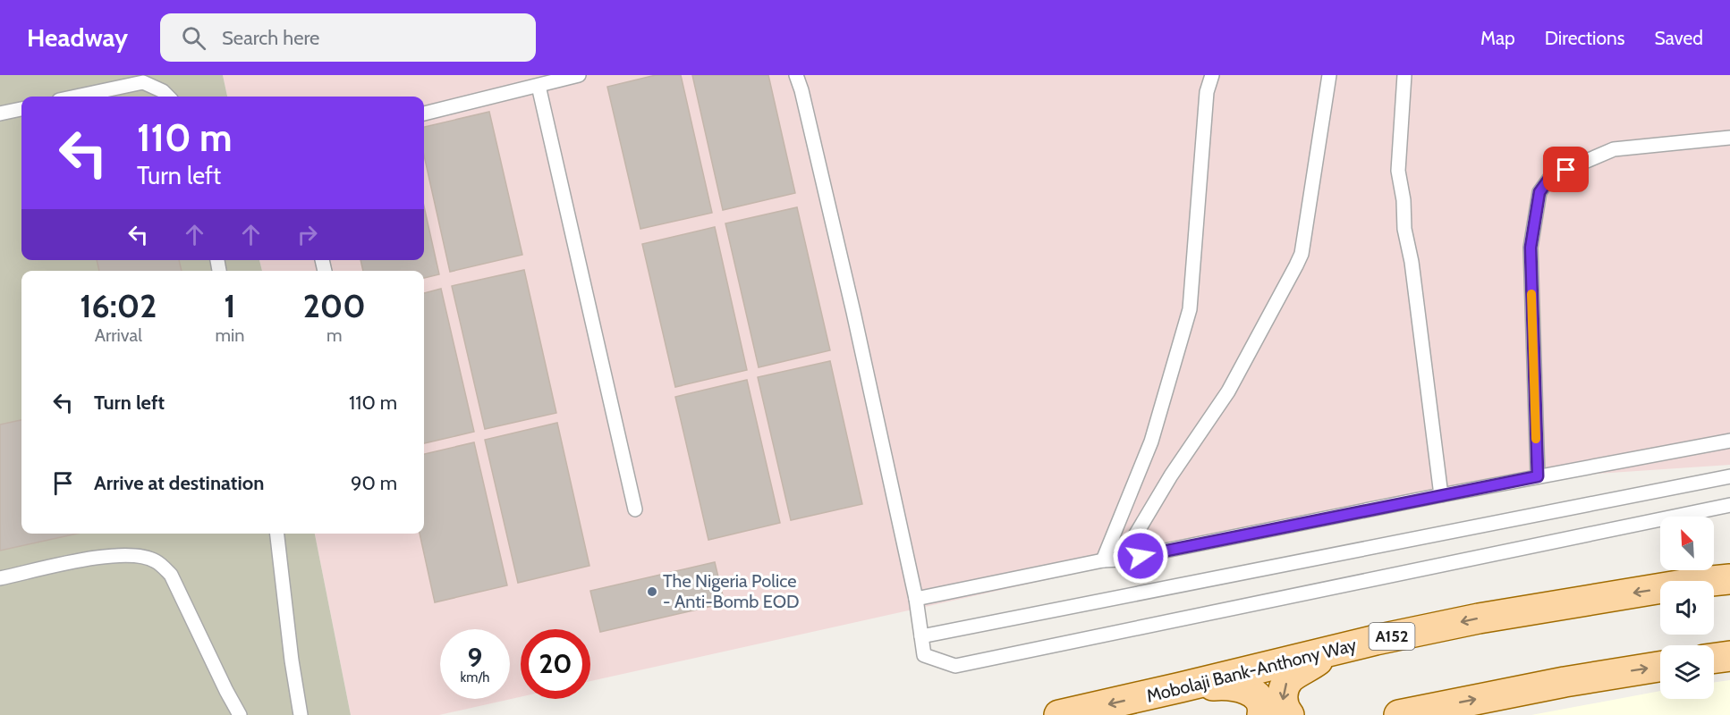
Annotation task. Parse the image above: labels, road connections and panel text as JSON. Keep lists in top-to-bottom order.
{
  "streets": {
    "main road": ["A152", "Mobolaji Bank-Anthony Way"]
  },
  "places": ["The Nigeria Police - Anti-Bomb EOD"],
  "north": "top left",
  "page": {
    "header": "Headway",
    "search": "Search here",
    "nav": ["Map", "Directions", "Saved"],
    "turn": ["110 m", "Turn left"],
    "eta": [
      "16:02",
      "Arrival",
      "1",
      "min",
      "200",
      "m"
    ],
    "list": [
      {
        "name": "Turn left",
        "value": "110 m"
      },
      {
        "name": "Arrive at destination",
        "value": "90 m"
      }
    ],
    "speed": "9 km/h",
    "limit": "20"
  }
}
